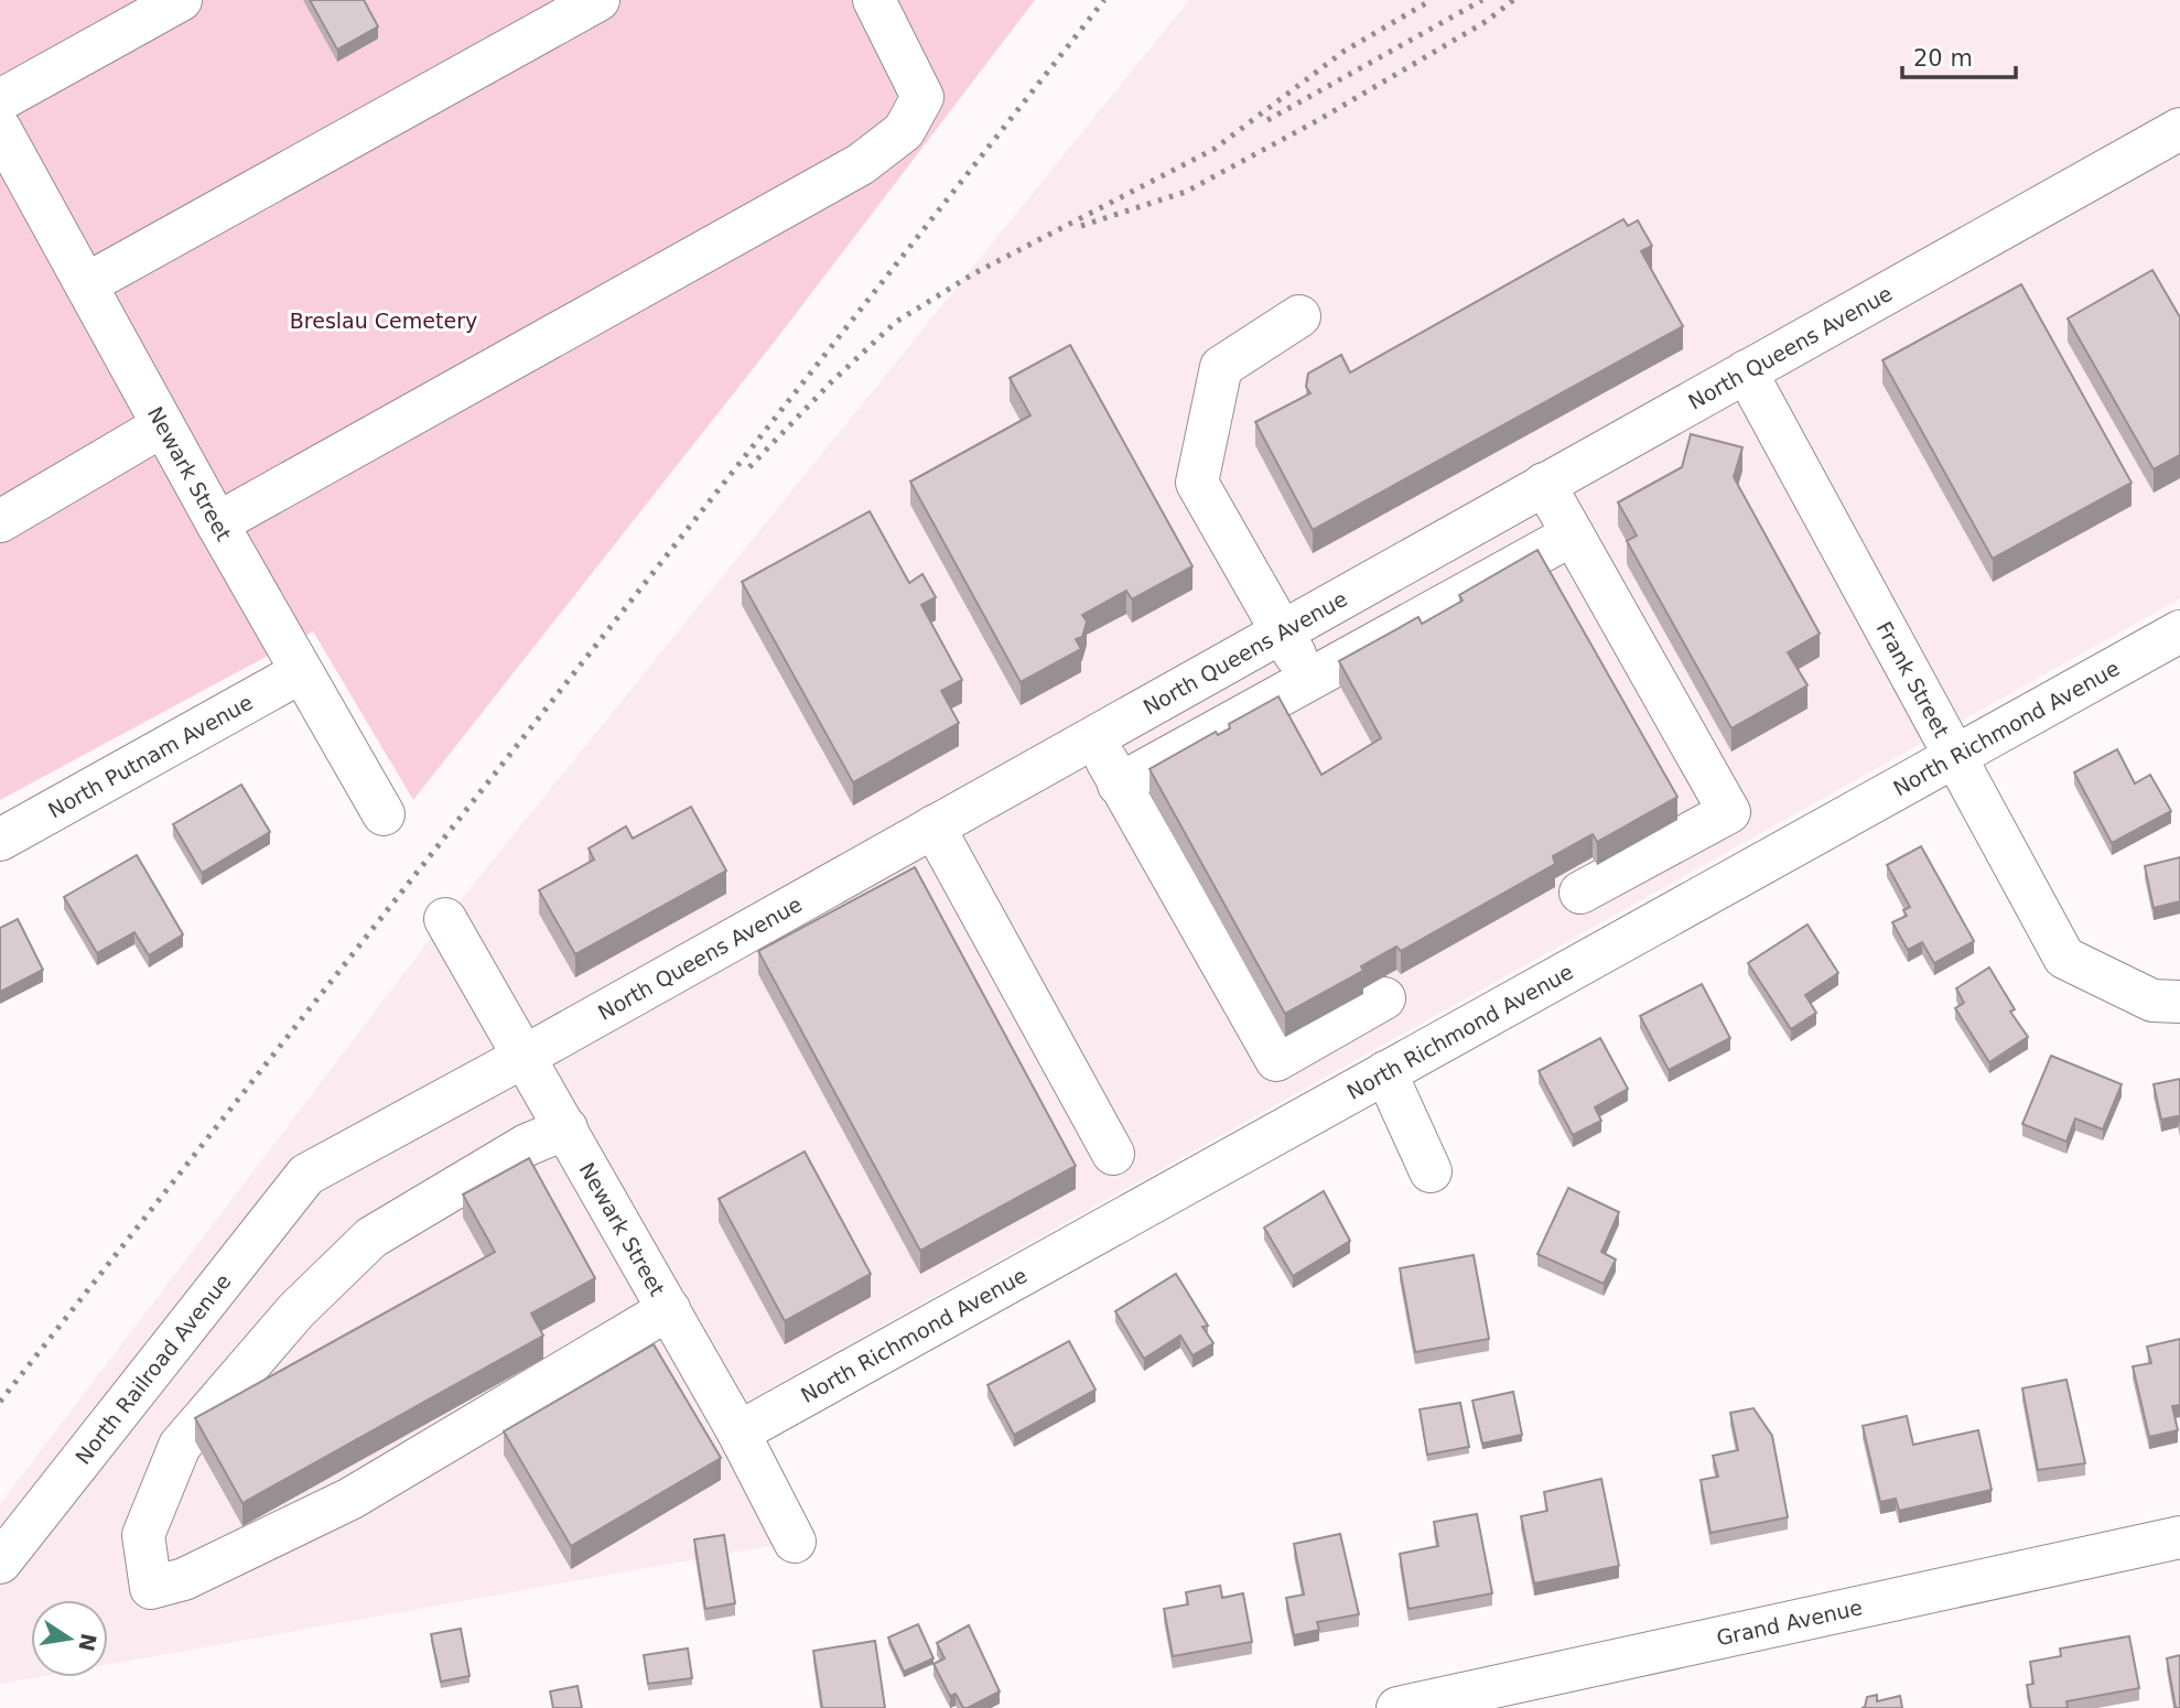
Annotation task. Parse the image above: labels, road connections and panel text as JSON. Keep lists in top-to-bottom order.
{
  "streets": {
    "street": [
      "North Queens Avenue",
      "Newark Street",
      "Frank Street",
      "North Richmond Avenue",
      "North Putnam Avenue",
      "North Railroad Avenue",
      "Grand Avenue"
    ]
  },
  "crossings": [
    ["North Queens Avenue", "Newark Street"],
    ["North Queens Avenue", "Frank Street"],
    ["North Queens Avenue", "North Railroad Avenue"],
    ["Newark Street", "North Richmond Avenue"],
    ["Newark Street", "North Putnam Avenue"],
    ["Frank Street", "North Richmond Avenue"]
  ],
  "parks": ["Breslau Cemetery"],
  "scale_bar": "20 m",
  "north": "right"
}
